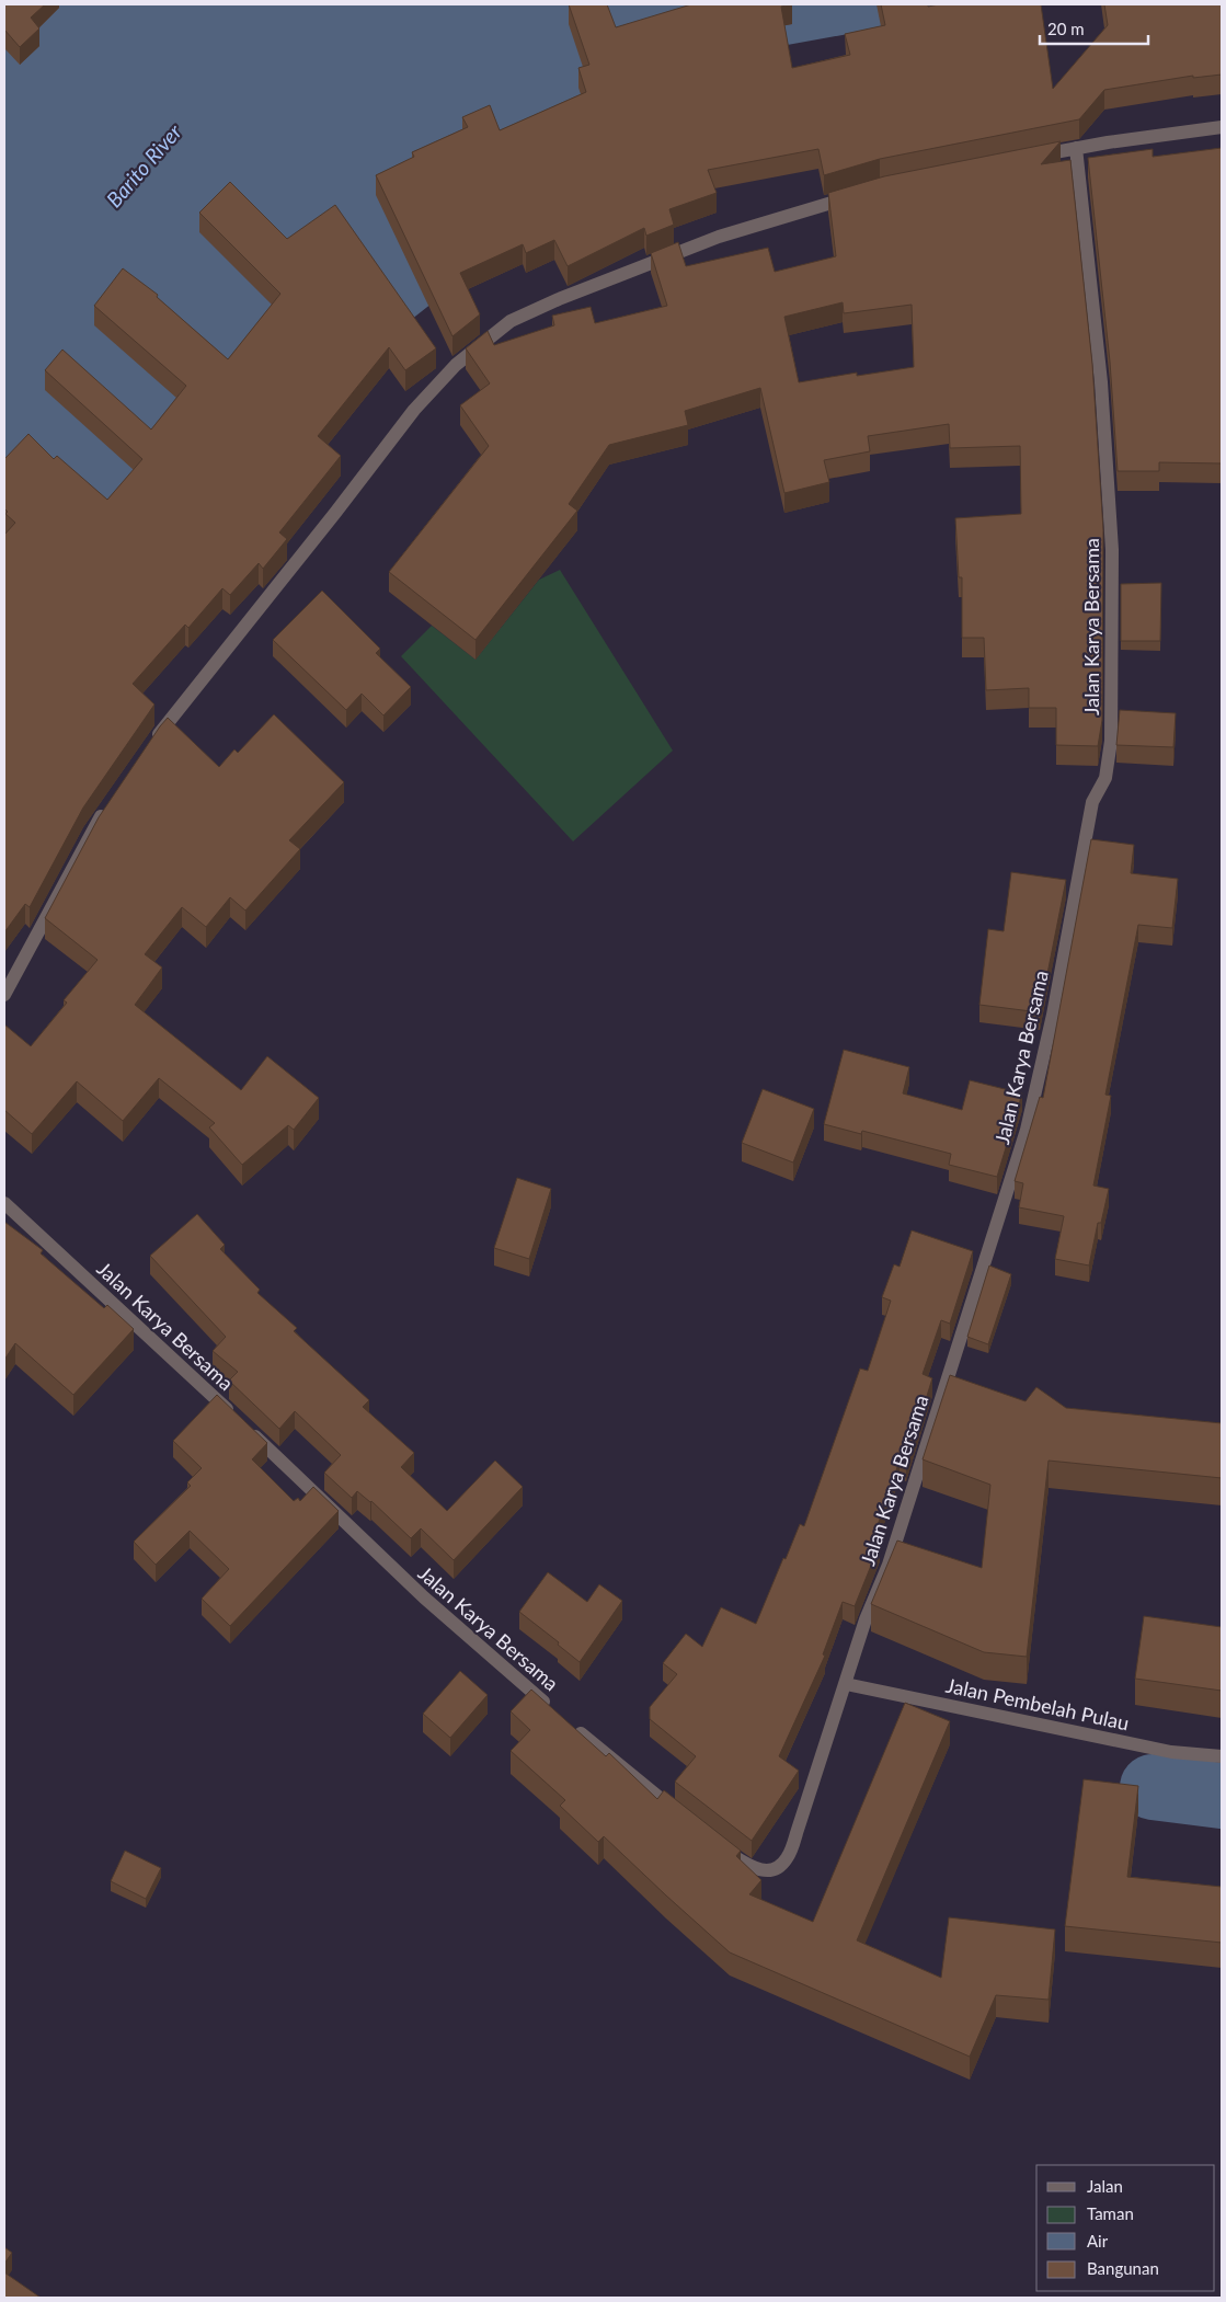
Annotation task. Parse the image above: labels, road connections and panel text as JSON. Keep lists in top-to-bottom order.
{
  "streets": {
    "street": ["Jalan Karya Bersama", "Jalan Pembelah Pulau"]
  },
  "crossings": [
    ["Jalan Karya Bersama", "Jalan Pembelah Pulau"]
  ],
  "water": ["Barito River"],
  "legend": [
    "Jalan",
    "Taman",
    "Air",
    "Bangunan"
  ],
  "scale_bar": "20 m"
}
